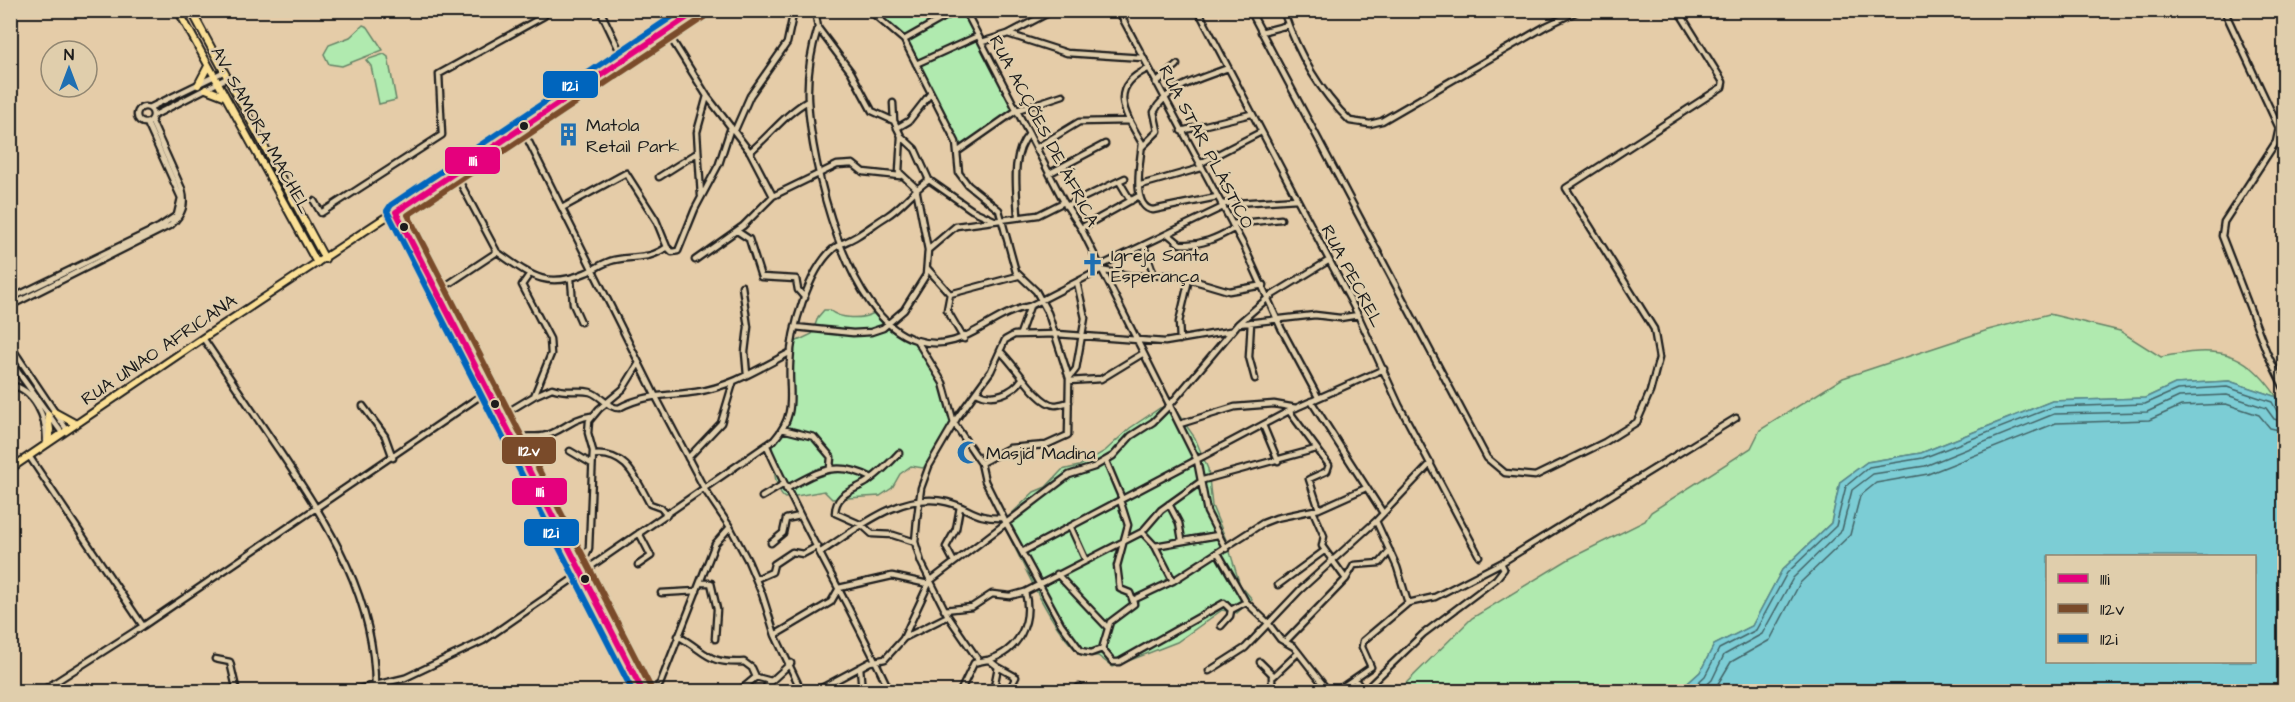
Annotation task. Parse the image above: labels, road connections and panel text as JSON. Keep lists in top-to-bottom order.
{
  "streets": {
    "main road": ["AV. SAMORA MACHEL", "RUA UNIAO AFRICANA"],
    "street": ["RUA ACÇÕES DE ÁFRICA", "RUA STAR PLÁSTICO", "RUA PECREL"]
  },
  "crossings": [
    ["AV. SAMORA MACHEL", "RUA UNIAO AFRICANA"]
  ],
  "places": {
    "building": ["Matola Retail Park"],
    "church": ["Igreja Santa Esperança"],
    "mosque": ["Masjid Madina"]
  },
  "lines": ["transit line 111i", "transit line 112i", "transit line 112v"],
  "legend": ["111i", "112v", "112i"],
  "north": "top"
}
